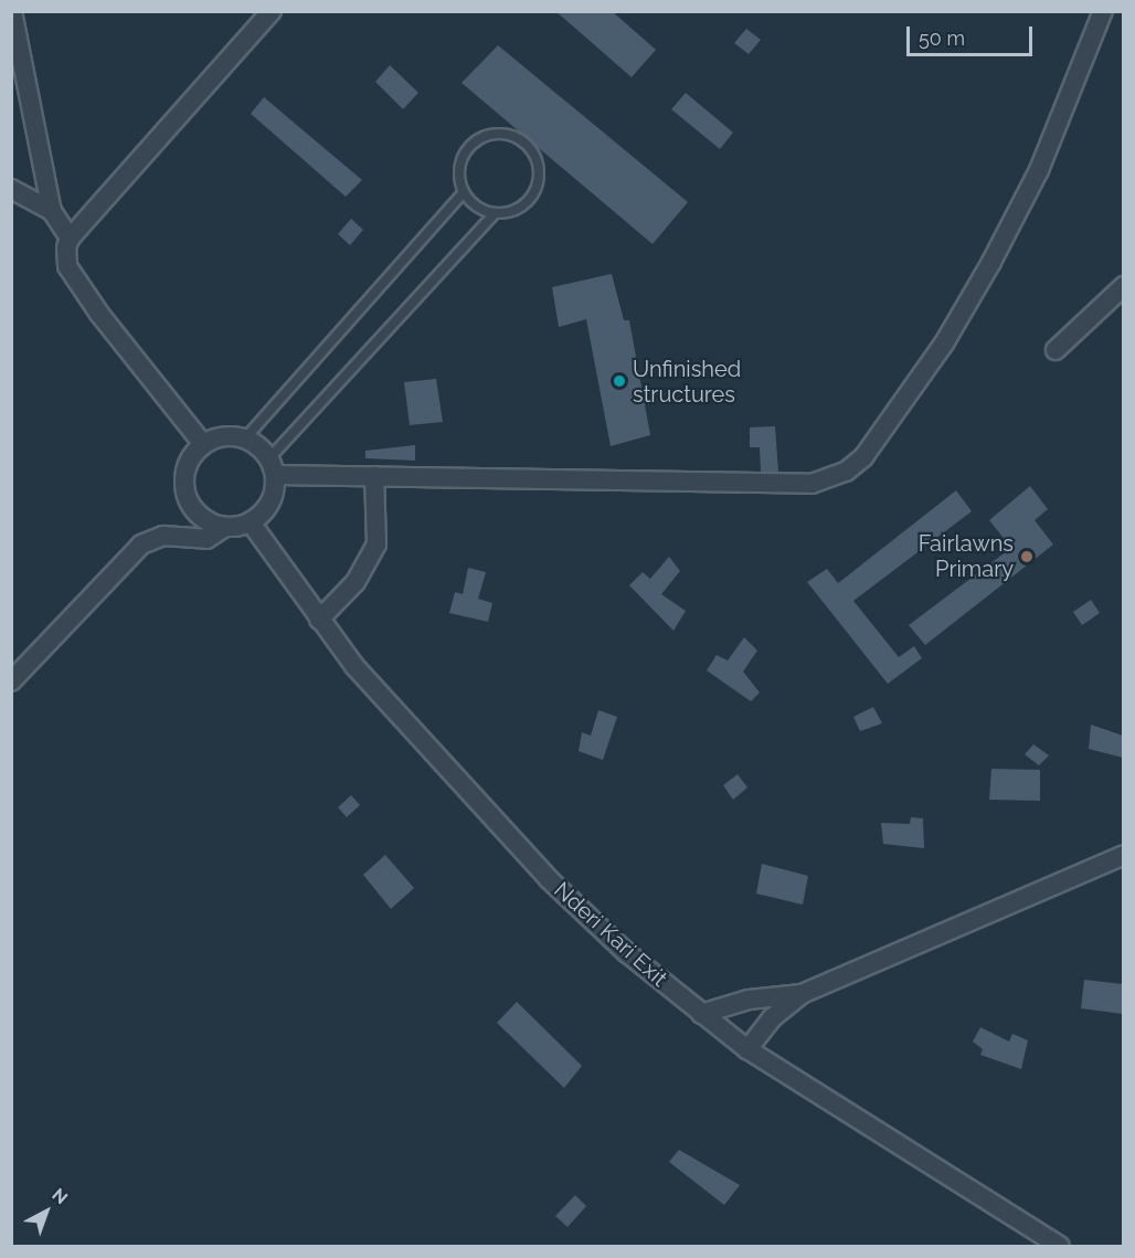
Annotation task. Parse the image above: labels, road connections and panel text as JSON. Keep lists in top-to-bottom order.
{
  "streets": {
    "street": ["Nderi Kari Exit"]
  },
  "places": ["Unfinished structures", "Fairlawns Primary"],
  "scale_bar": "50 m",
  "north": "top right"
}
